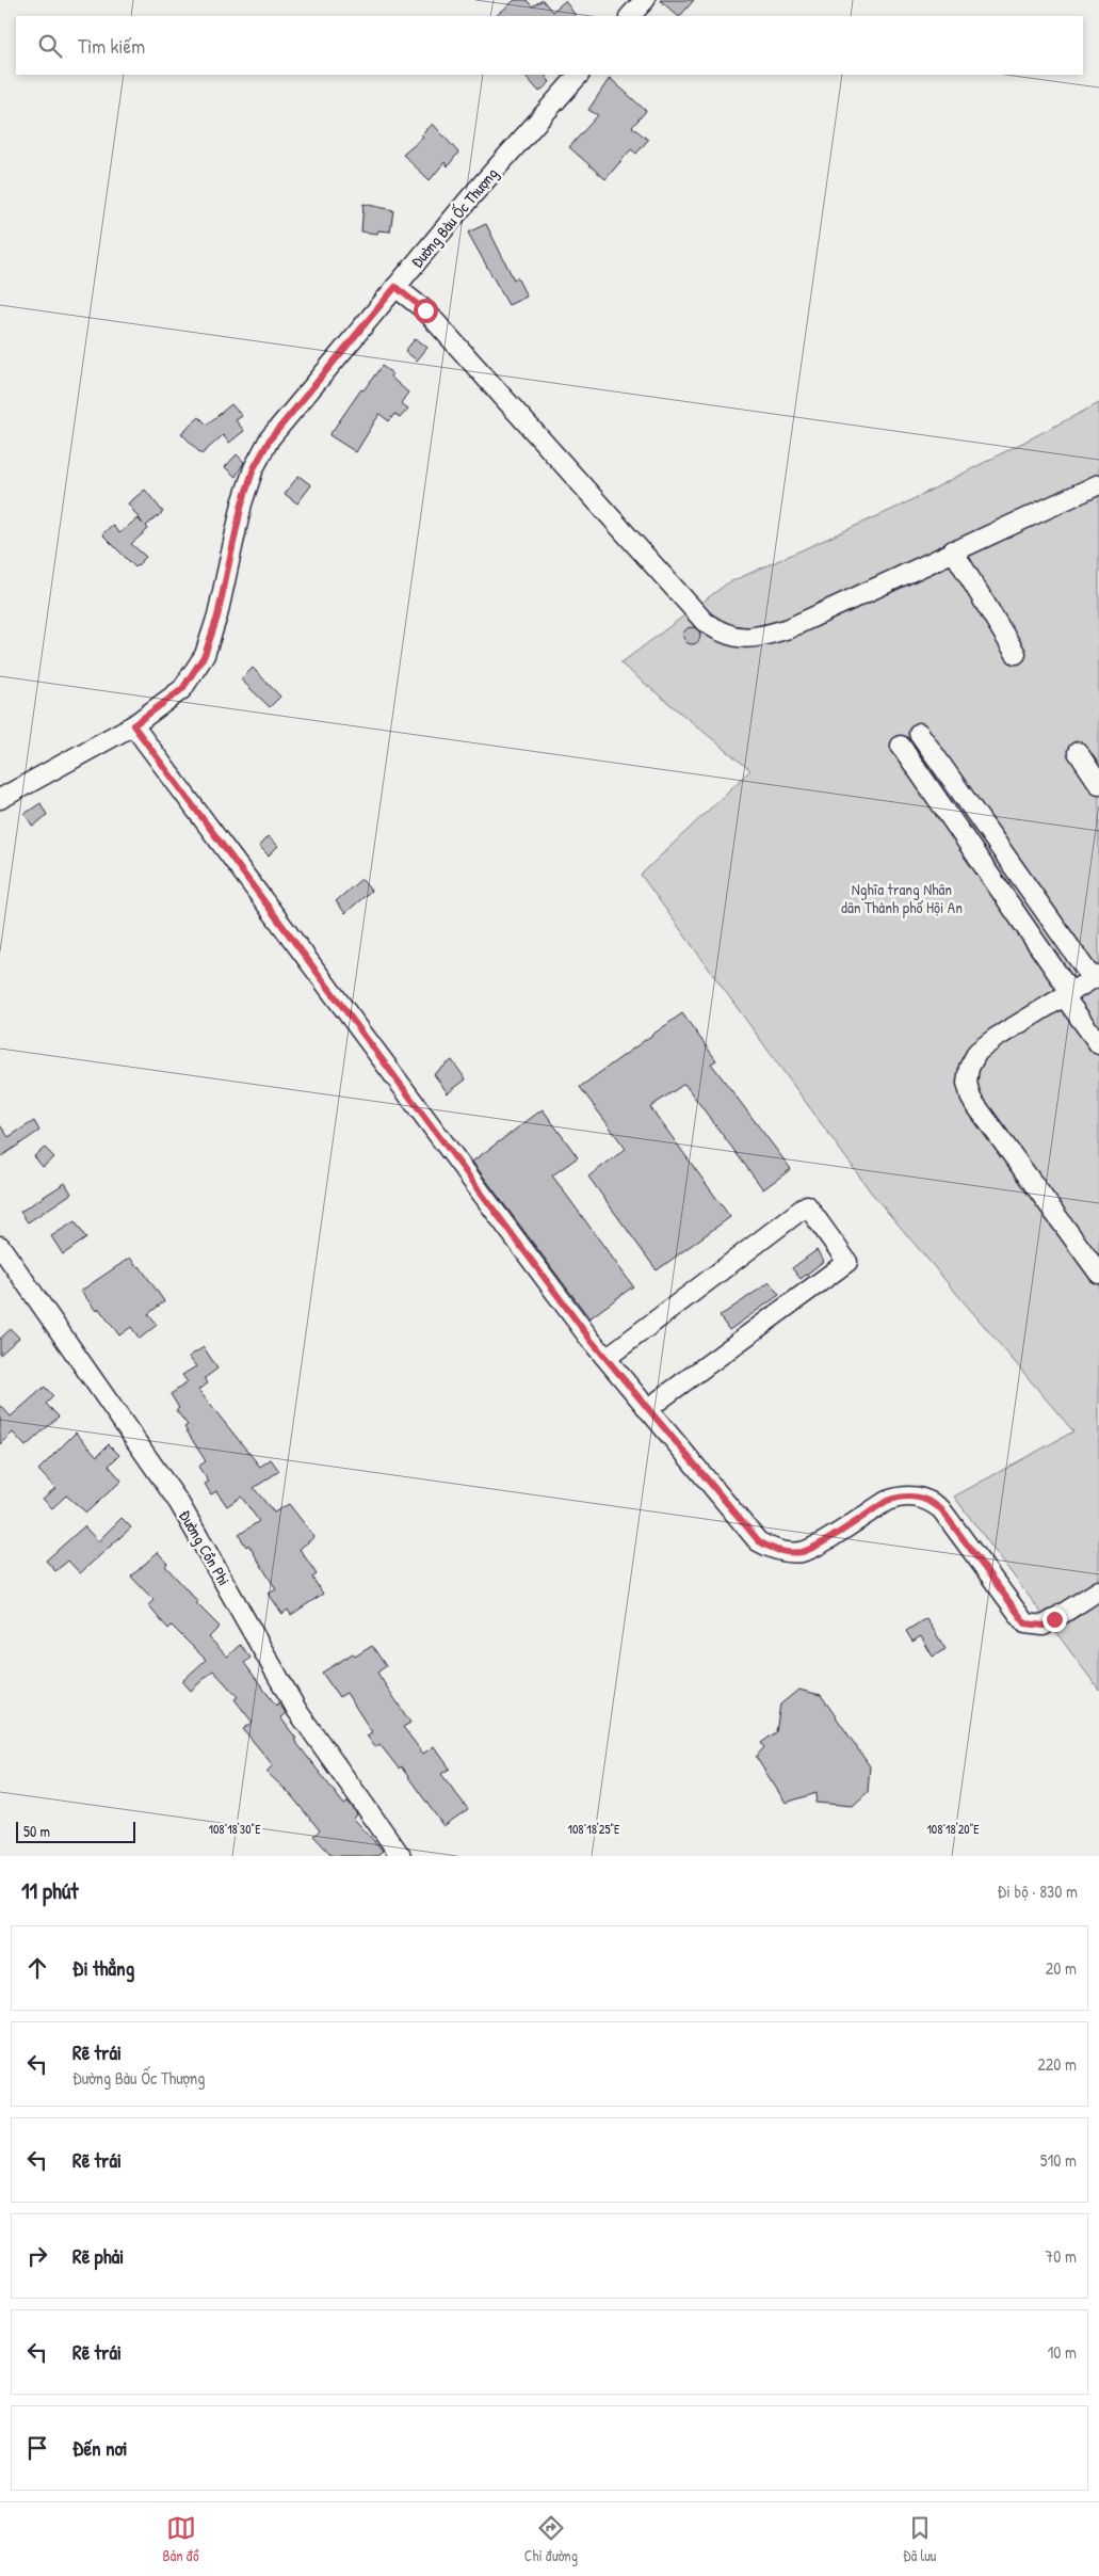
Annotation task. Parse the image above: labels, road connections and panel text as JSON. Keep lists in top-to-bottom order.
{
  "streets": {
    "street": ["Đường Bàu Ốc Thượng", "Đường Cồn Phi"]
  },
  "parks": ["Nghĩa trang Nhân dân Thành phố Hội An"],
  "scale_bar": "50 m",
  "page": {
    "search": "Tìm kiếm",
    "scale": "50 m",
    "heading": ["11 phút", "Đi bộ · 830 m"],
    "list": [
      ["Đi thẳng", "20 m"],
      ["Rẽ trái", "Đường Bàu Ốc Thượng", "220 m"],
      ["Rẽ trái", "510 m"],
      ["Rẽ phải", "70 m"],
      ["Rẽ trái", "10 m"],
      "Đến nơi"
    ],
    "nav": ["Bản đồ", "Chỉ đường", "Đã lưu"]
  },
  "coordinates": ["108°18'30\"E", "108°18'25\"E", "108°18'20\"E"]
}
